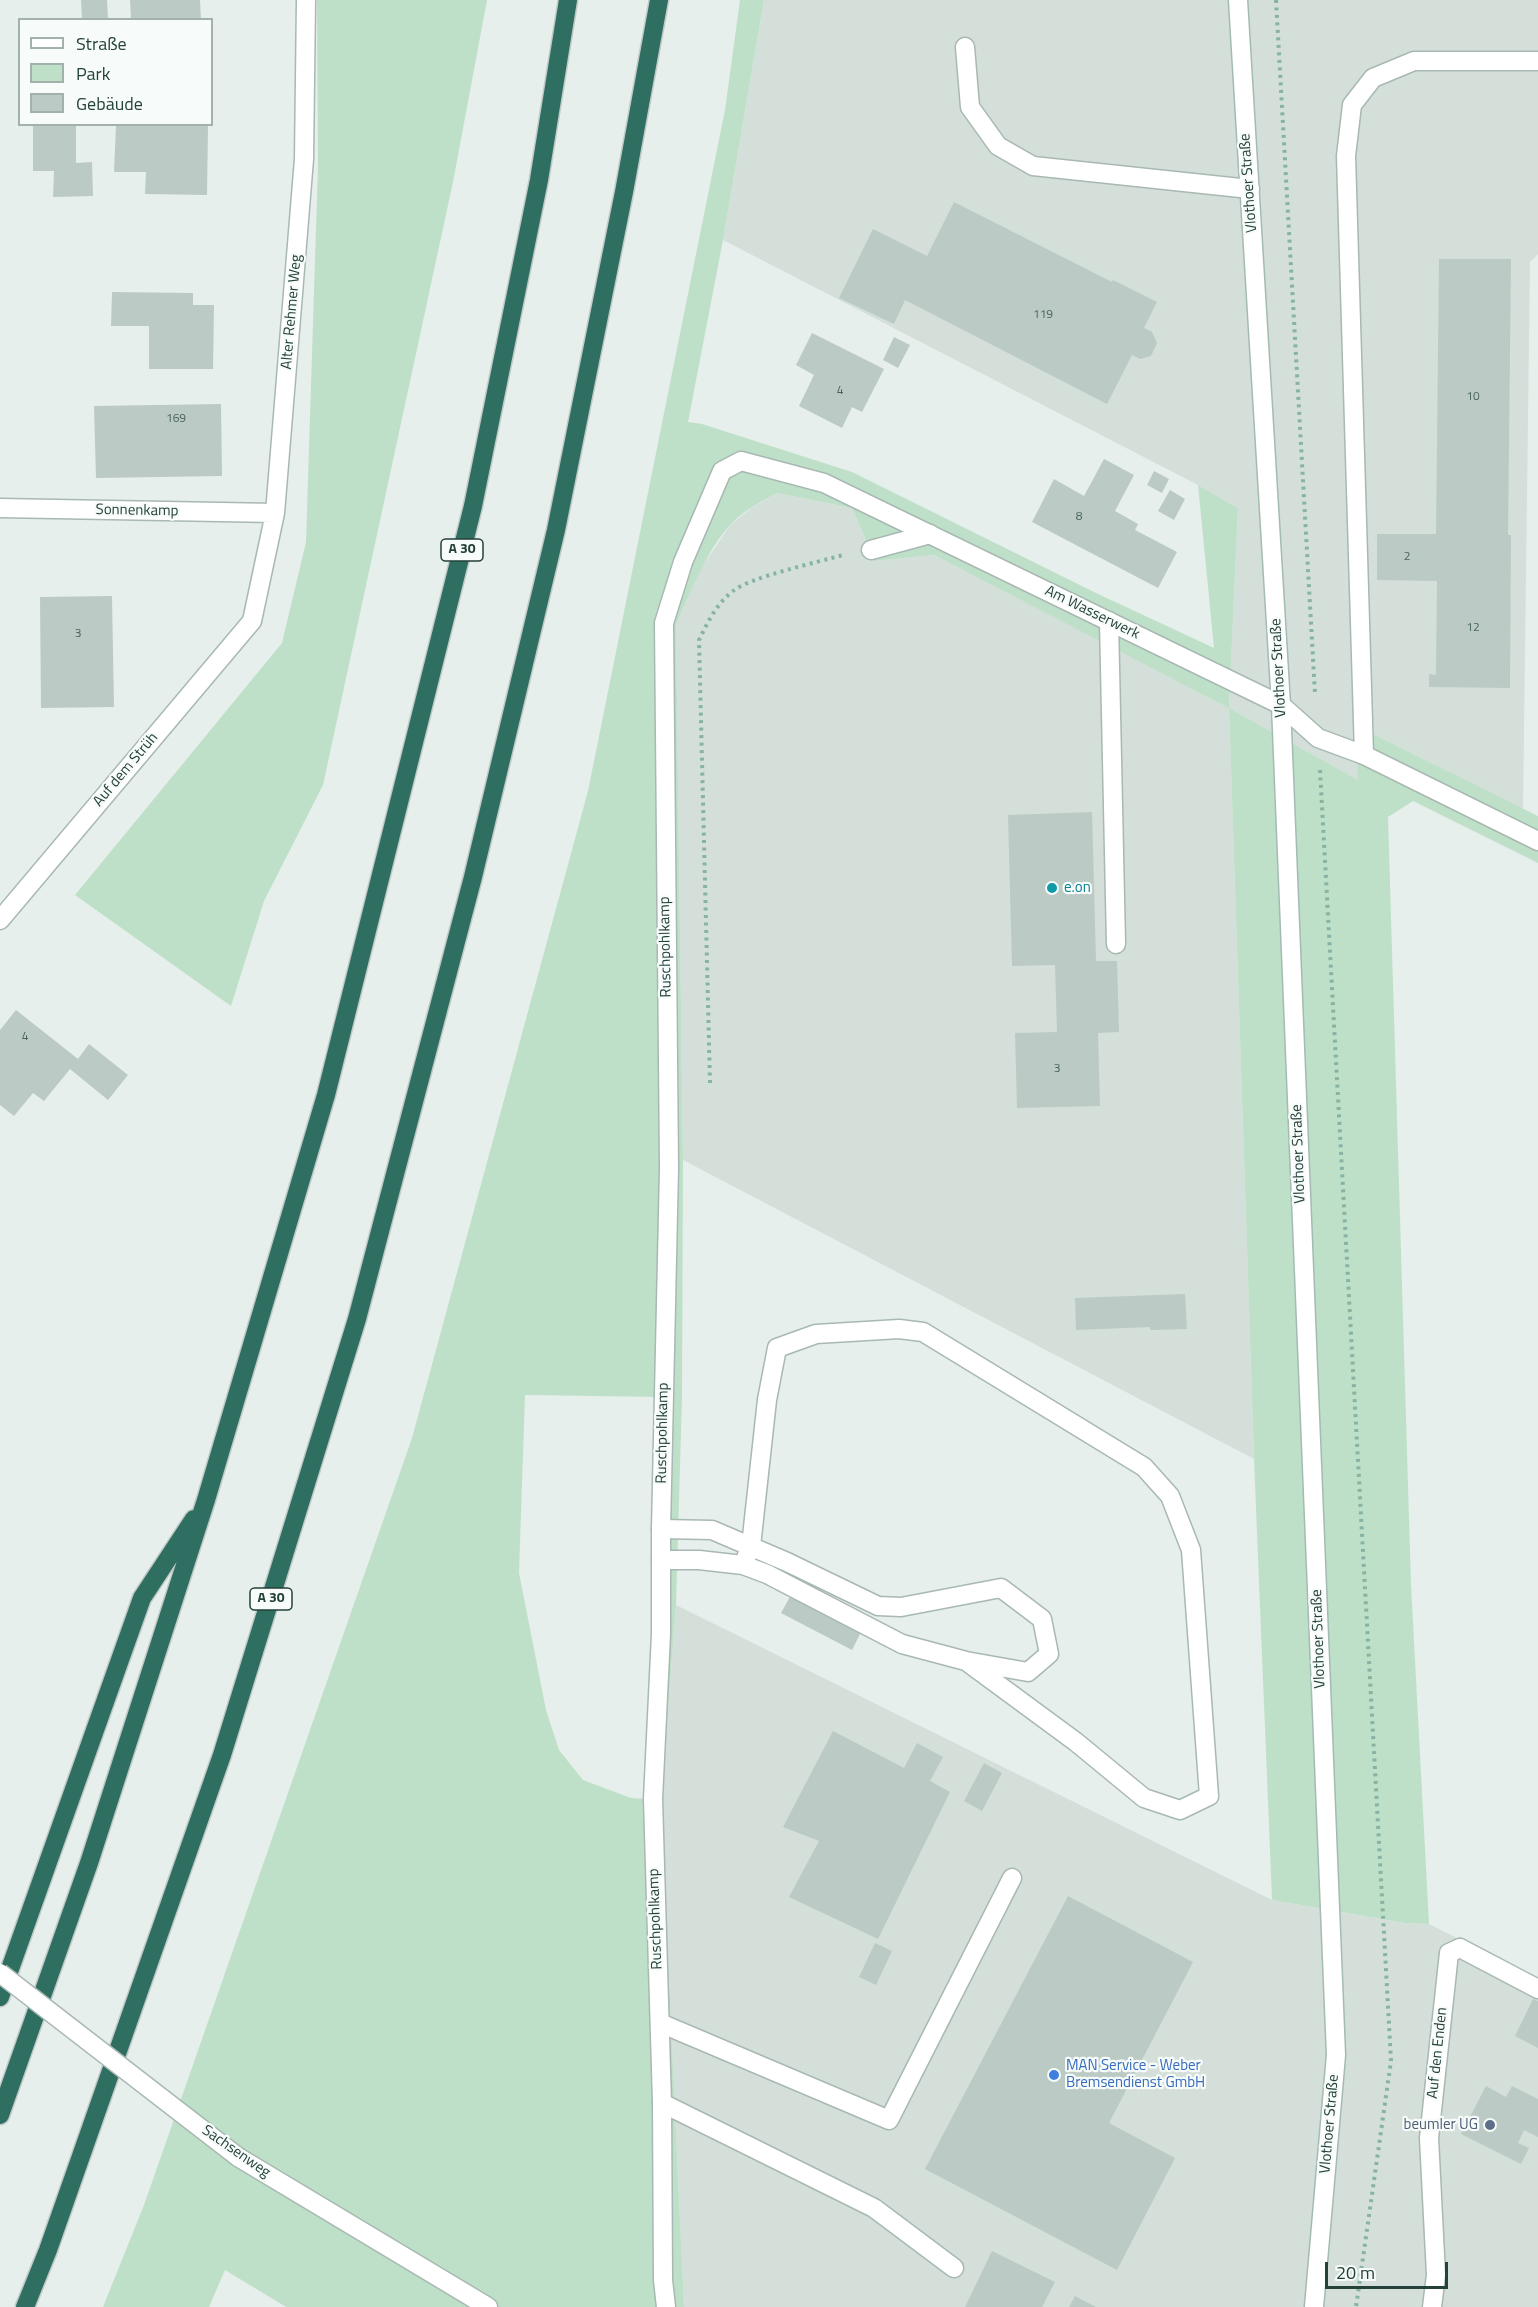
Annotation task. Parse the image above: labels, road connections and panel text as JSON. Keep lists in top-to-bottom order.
{
  "streets": {
    "highway": ["A 30"],
    "street": [
      "Vlothoer Straße",
      "Alter Rehmer Weg",
      "Sonnenkamp",
      "Am Wasserwerk",
      "Auf dem Strüh",
      "Ruschpohlkamp",
      "Auf den Enden",
      "Sachsenweg"
    ]
  },
  "crossings": [
    ["Vlothoer Straße", "Am Wasserwerk"],
    ["Alter Rehmer Weg", "Sonnenkamp"],
    ["Alter Rehmer Weg", "Auf dem Strüh"],
    ["Am Wasserwerk", "Ruschpohlkamp"]
  ],
  "places": ["e.on", "MAN Service - Weber Bremsendienst GmbH", "beumler UG"],
  "house_numbers": [
    "119",
    "4",
    "10",
    "169",
    "8",
    "2",
    "12",
    "3",
    "4",
    "3"
  ],
  "legend": ["Straße", "Park", "Gebäude"],
  "scale_bar": "20 m"
}
